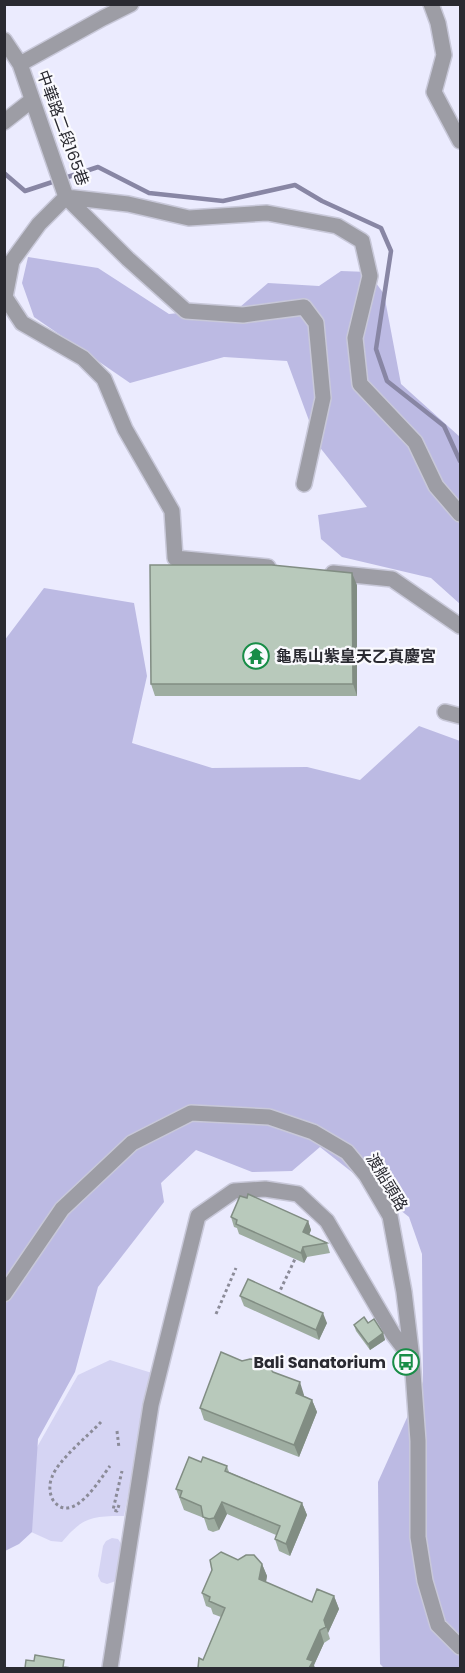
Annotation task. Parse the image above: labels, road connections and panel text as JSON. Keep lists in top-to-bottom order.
{
  "streets": {
    "street": ["中華路二段165巷", "渡船頭路"]
  },
  "places": {
    "temple": ["龜馬山紫皇天乙真慶宮"],
    "bus stop": ["Bali Sanatorium"]
  }
}
